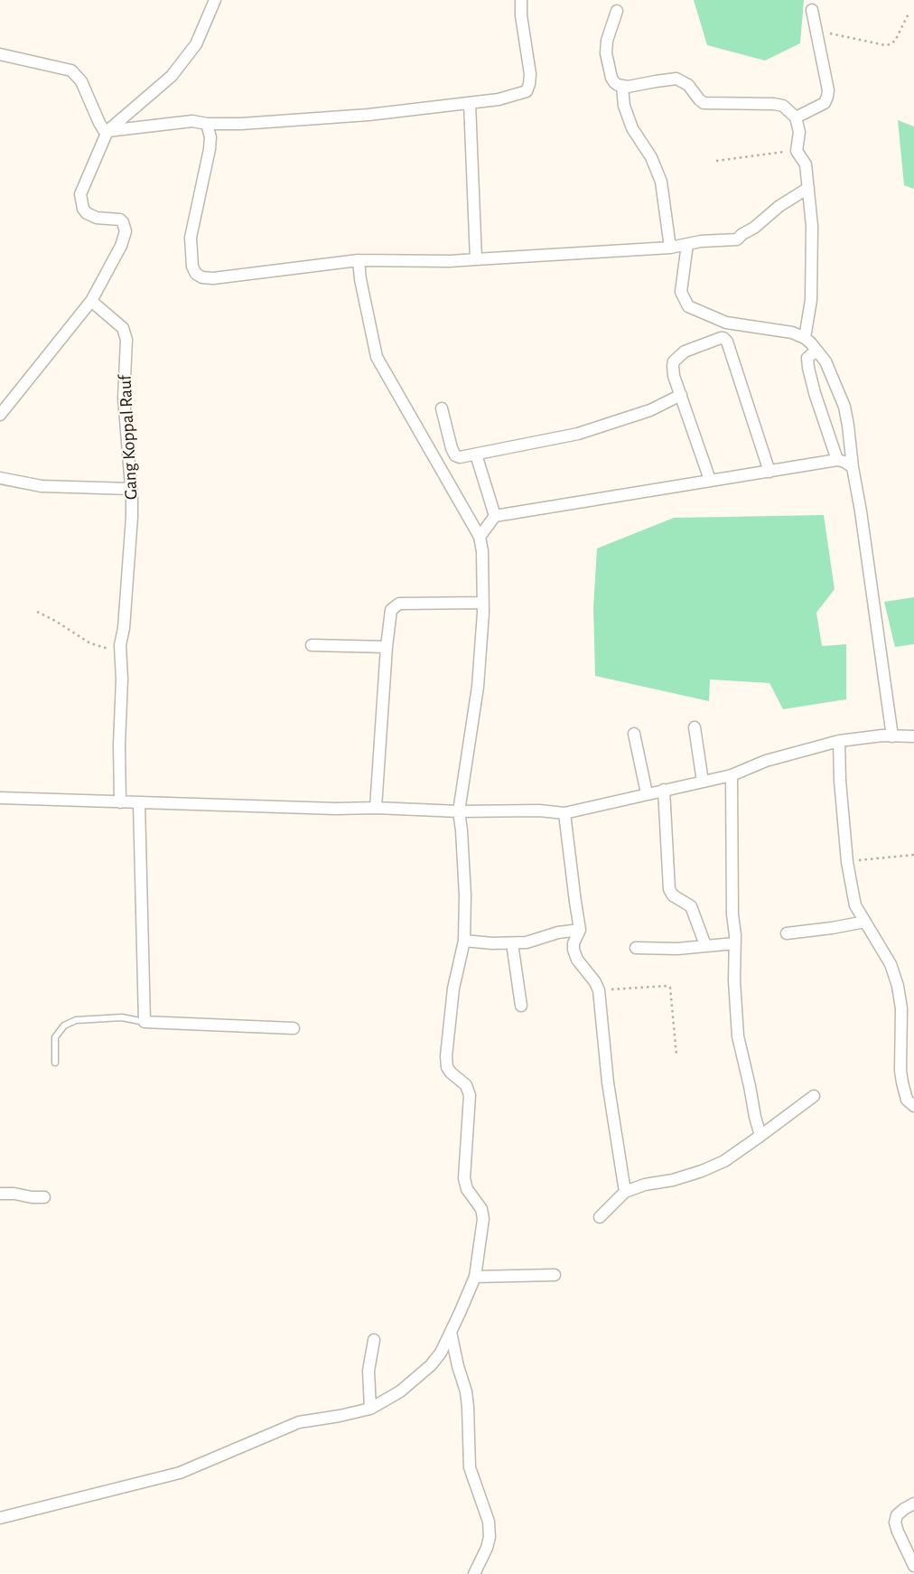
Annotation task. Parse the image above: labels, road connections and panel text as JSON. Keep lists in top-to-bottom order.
{
  "streets": {
    "street": ["Gang Koppal Rauf"]
  }
}
